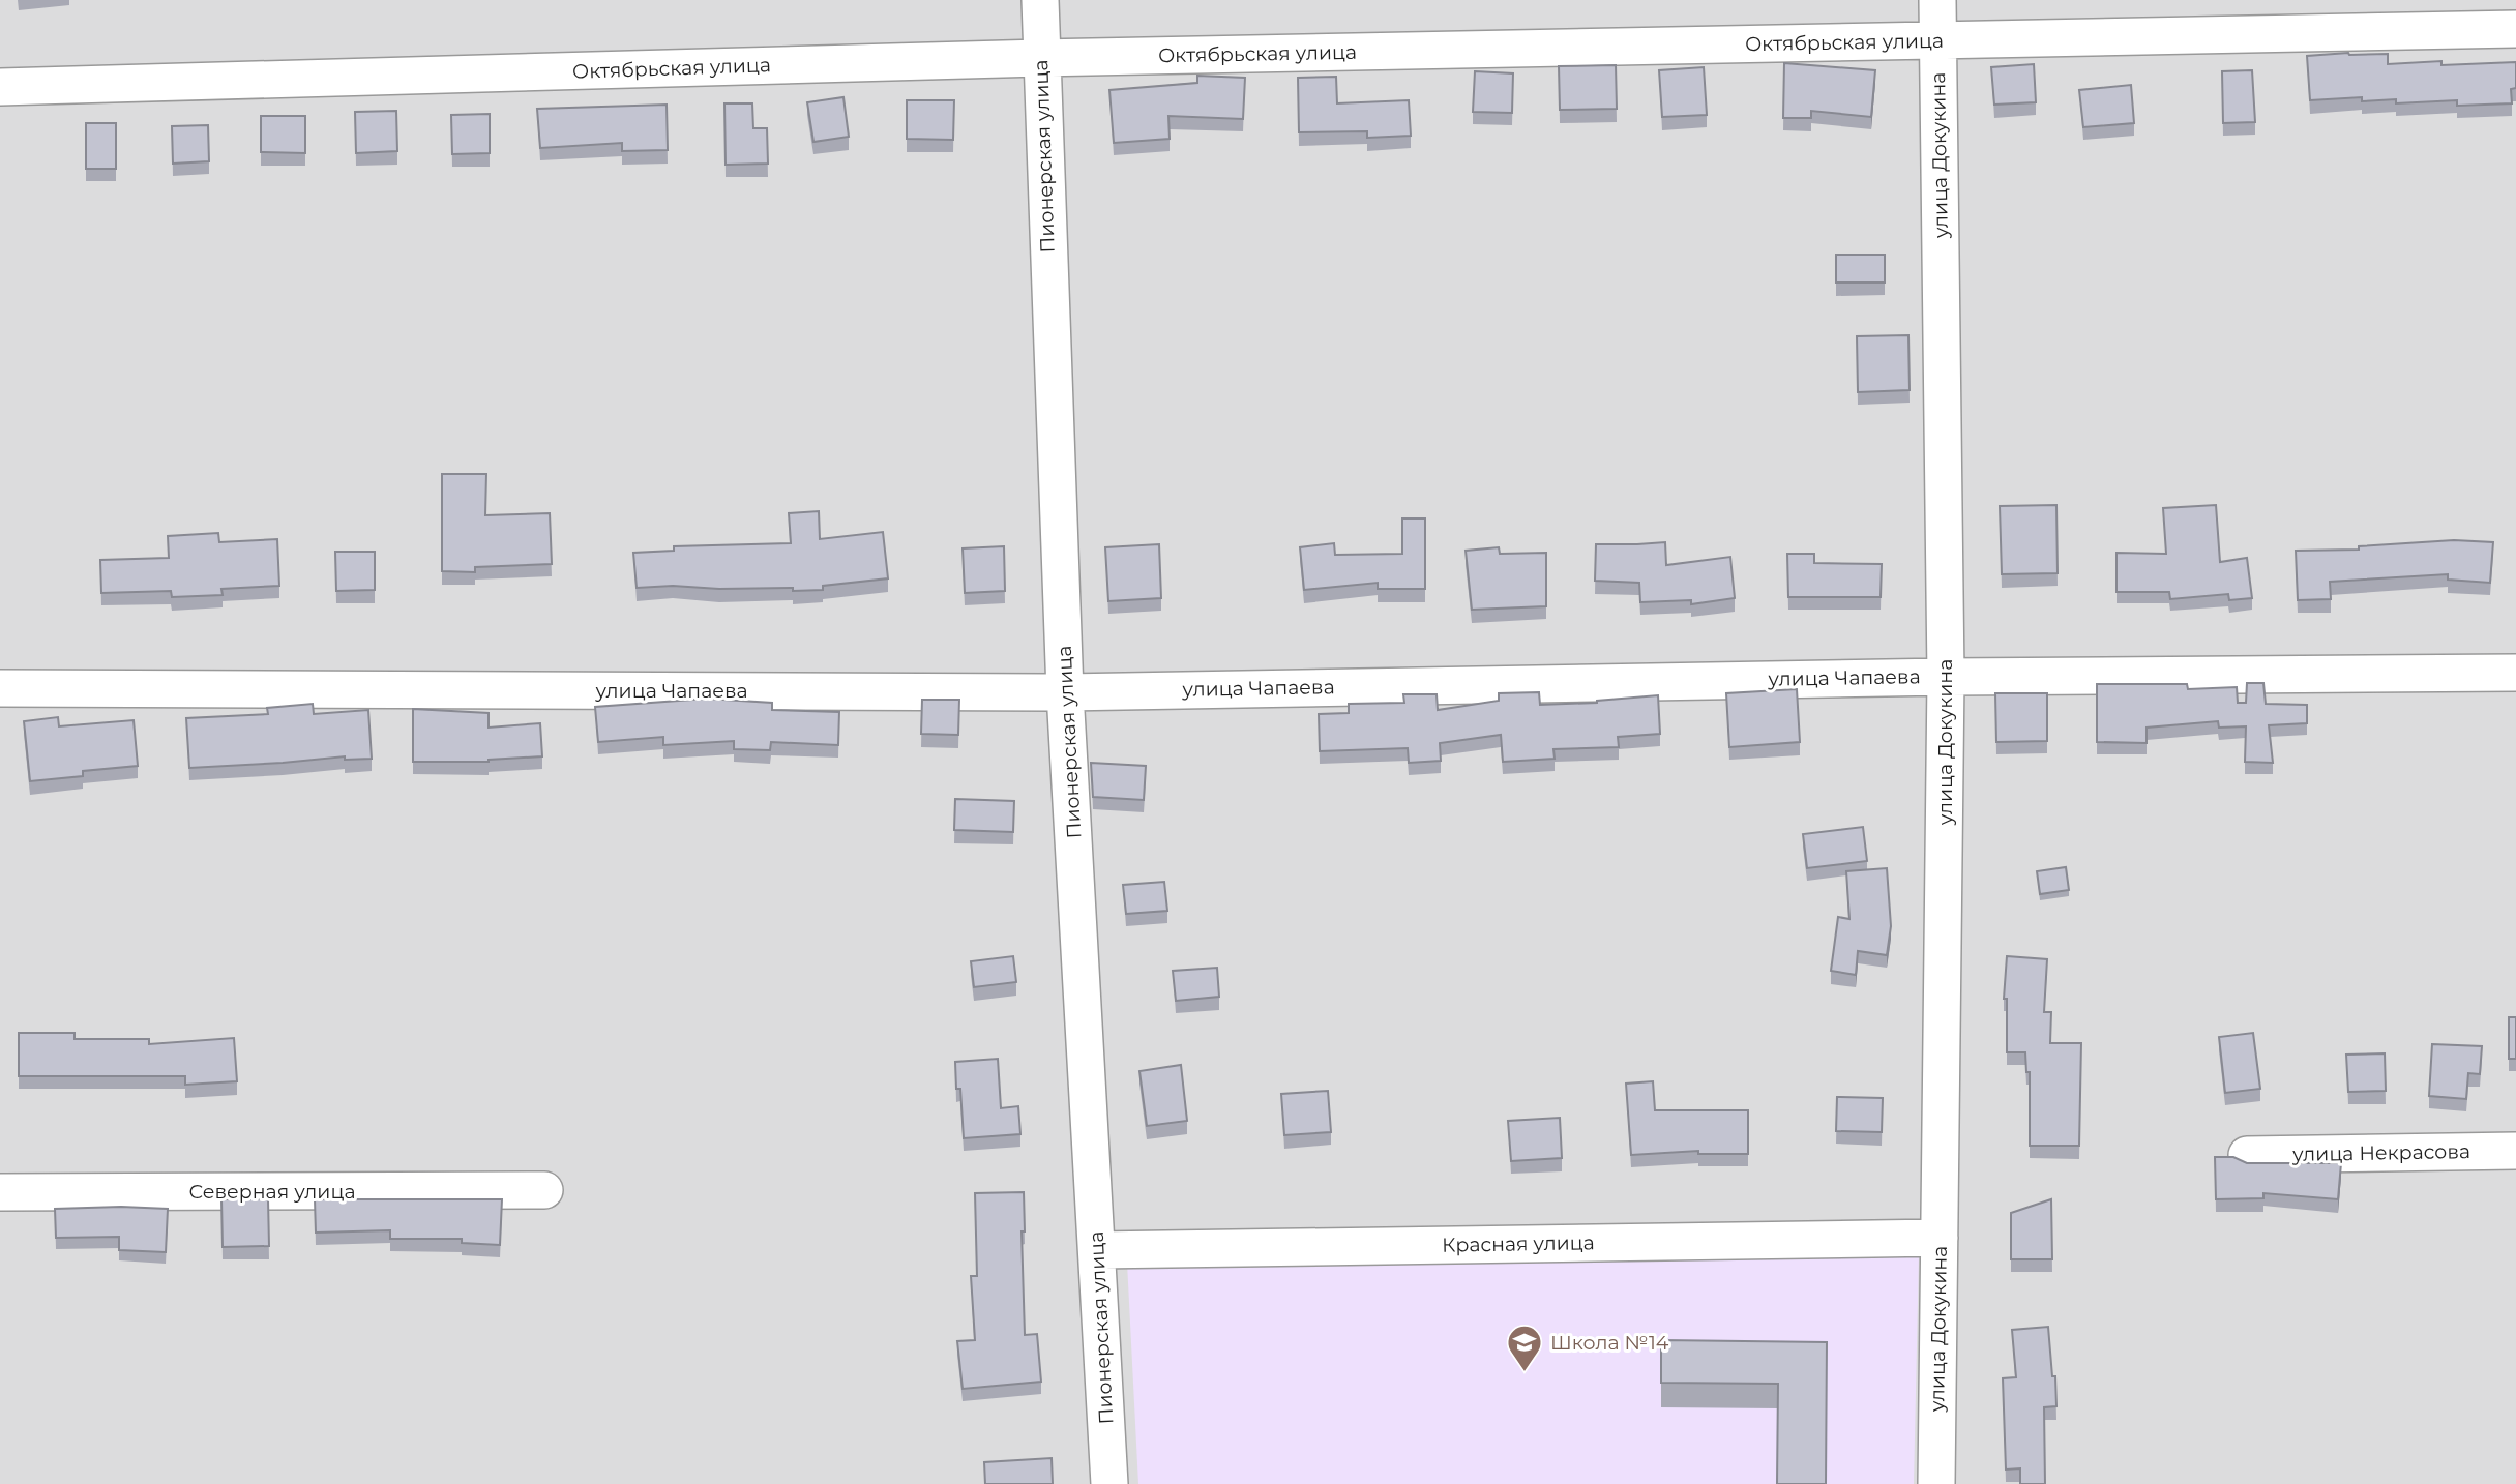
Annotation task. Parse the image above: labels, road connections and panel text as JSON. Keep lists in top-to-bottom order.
{
  "streets": {
    "street": [
      "Октябрьская улица",
      "улица Докукина",
      "Пионерская улица",
      "улица Чапаева",
      "улица Некрасова",
      "Северная улица",
      "Красная улица"
    ]
  },
  "crossings": [
    ["Октябрьская улица", "улица Докукина"],
    ["Октябрьская улица", "Пионерская улица"],
    ["улица Докукина", "улица Чапаева"],
    ["улица Докукина", "Красная улица"],
    ["Пионерская улица", "улица Чапаева"],
    ["Пионерская улица", "Красная улица"]
  ],
  "places": {
    "school or university": ["Школа №14"]
  }
}
